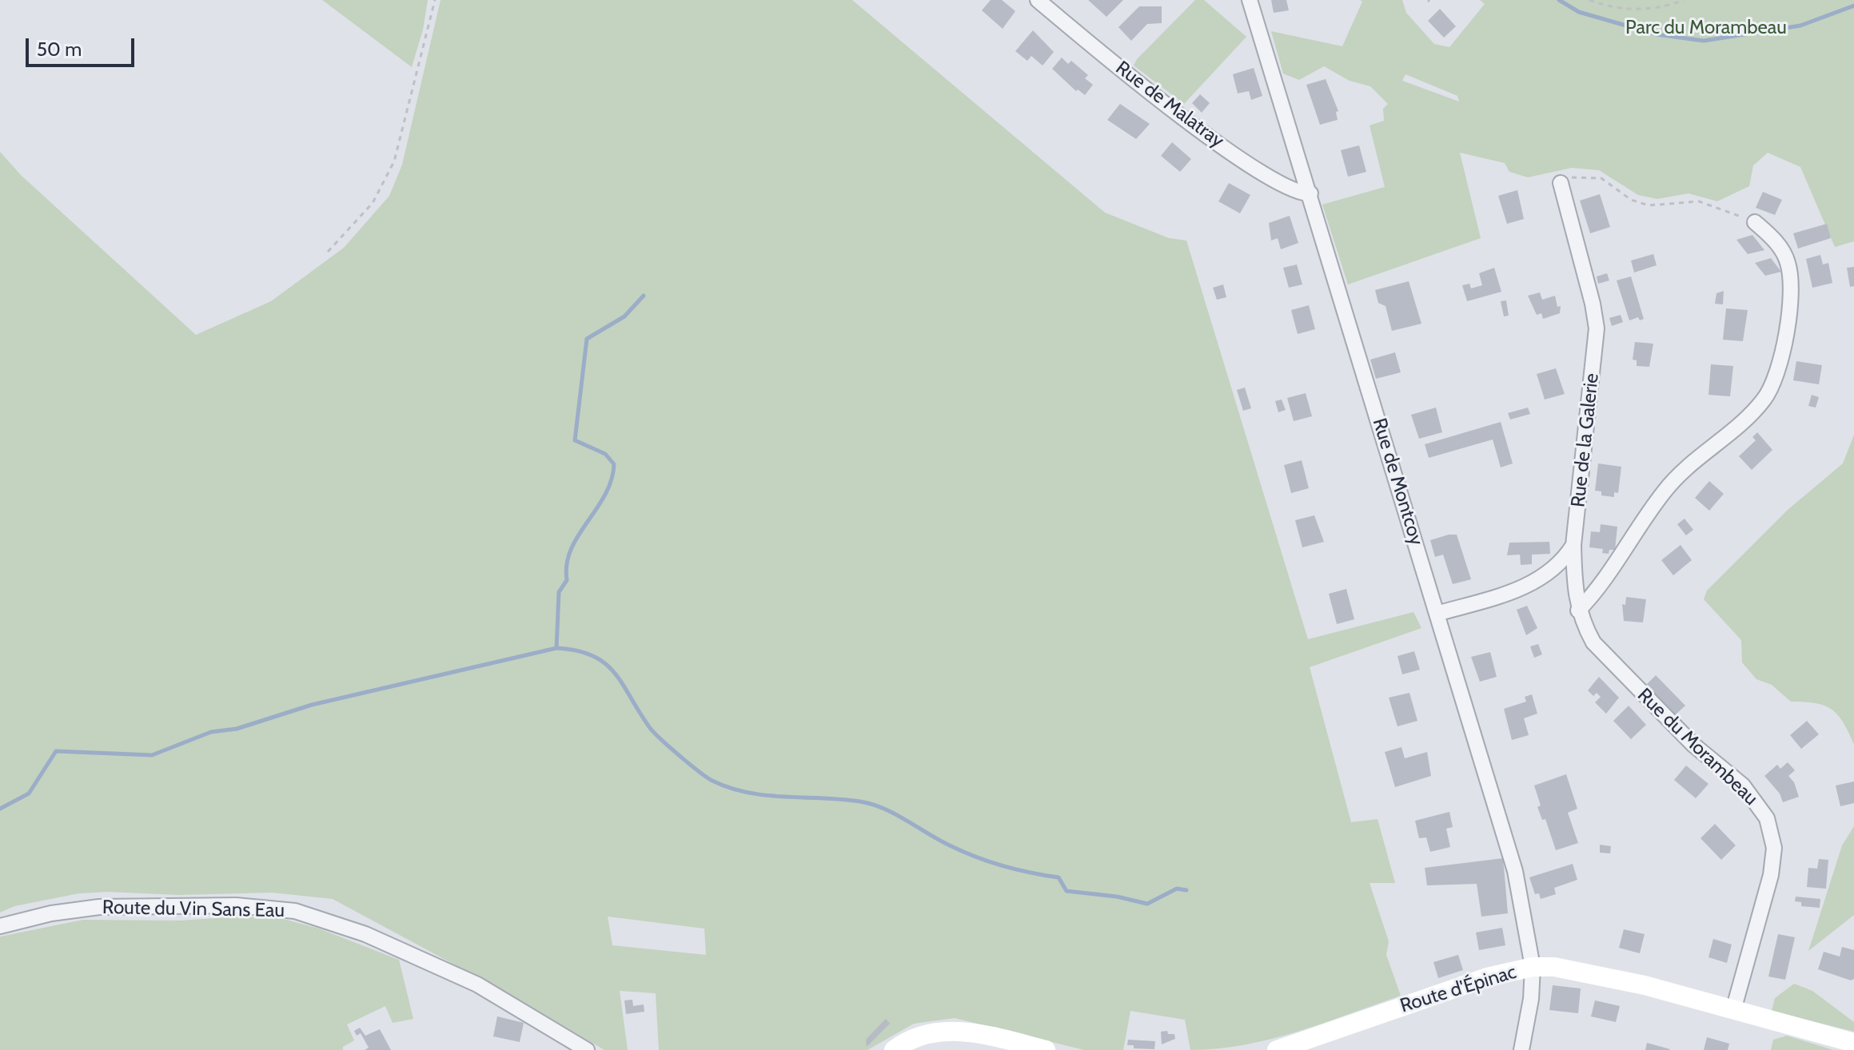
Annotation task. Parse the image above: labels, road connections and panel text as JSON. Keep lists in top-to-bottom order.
{
  "streets": {
    "main road": ["Route d'Épinac"],
    "street": [
      "Rue de Malatray",
      "Rue de la Galerie",
      "Rue de Montcoy",
      "Rue du Morambeau",
      "Route du Vin Sans Eau"
    ]
  },
  "crossings": [
    ["Rue de Malatray", "Rue de Montcoy"],
    ["Rue de la Galerie", "Rue du Morambeau"],
    ["Rue de Montcoy", "Route d'Épinac"],
    ["Rue du Morambeau", "Route d'Épinac"]
  ],
  "parks": ["Parc du Morambeau"],
  "scale_bar": "50 m"
}
